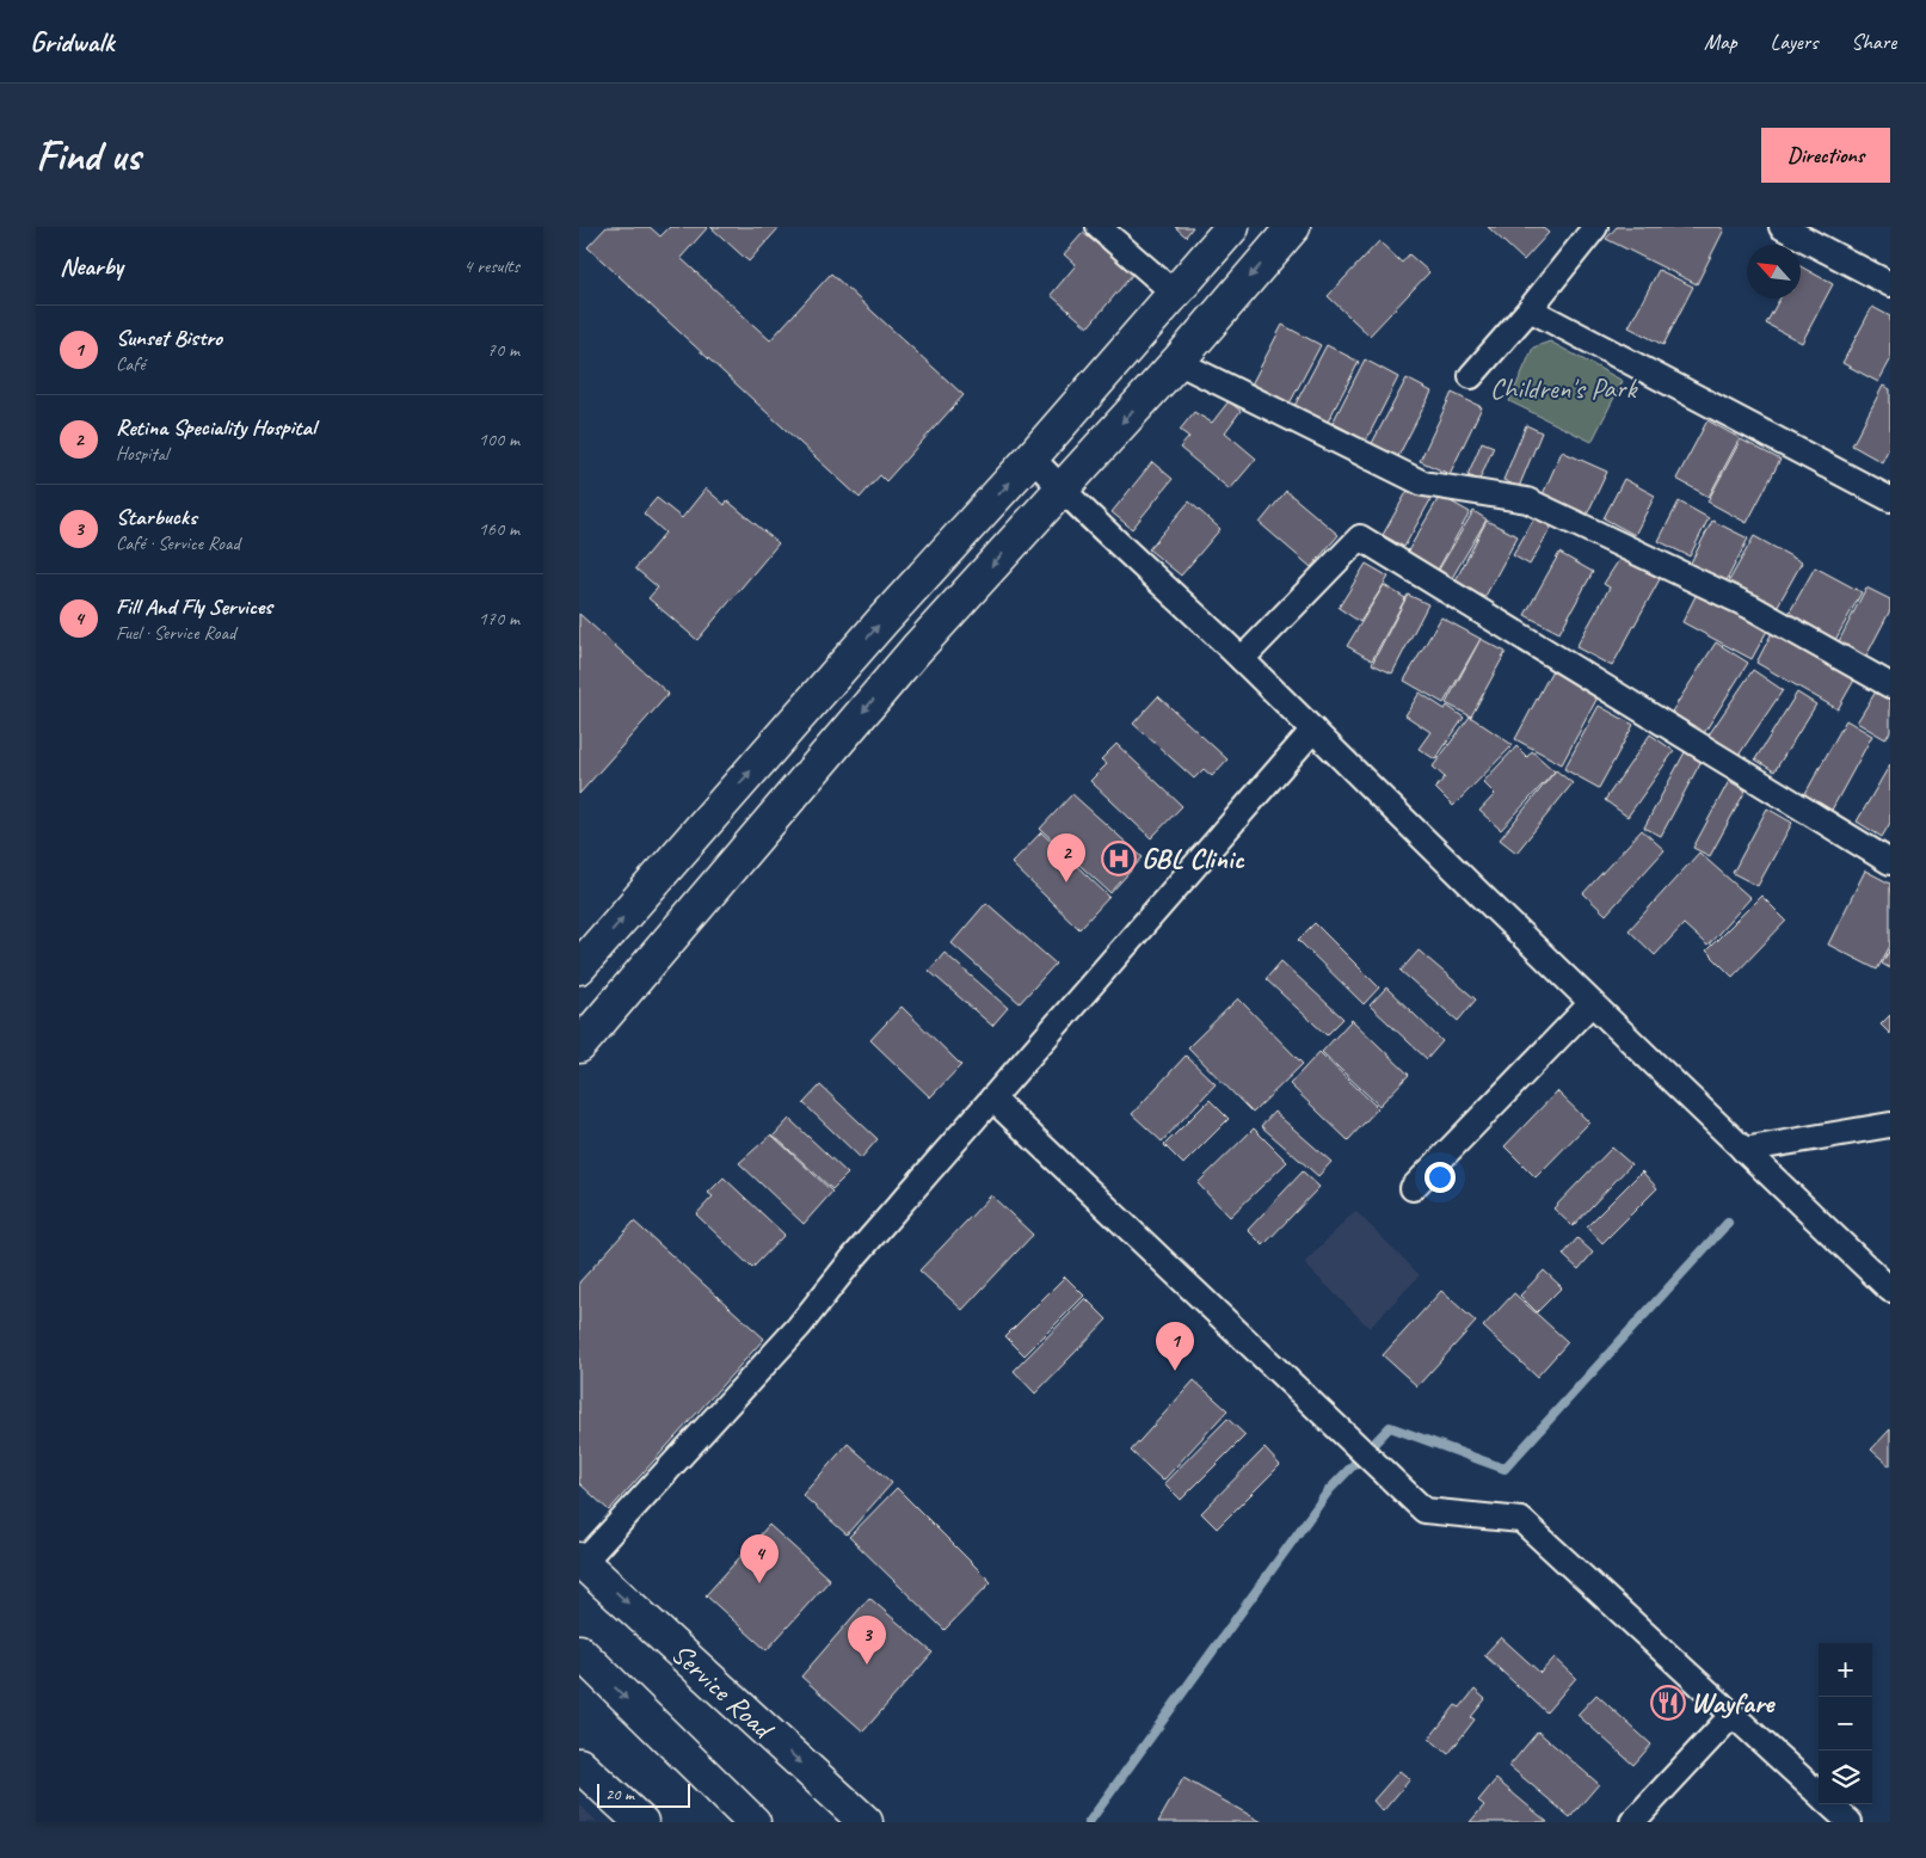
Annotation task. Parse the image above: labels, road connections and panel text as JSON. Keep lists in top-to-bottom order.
{
  "streets": {
    "street": ["Service Road"]
  },
  "parks": ["Children's Park"],
  "places": {
    "hospital": ["GBL Clinic"],
    "restaurant": ["Wayfare"]
  },
  "scale_bar": "20 m",
  "north": "top left",
  "page": {
    "header": "Gridwalk",
    "nav": ["Map", "Layers", "Share"],
    "buttons": "Directions",
    "title": "Find us",
    "heading": ["Nearby", "4 results"],
    "list": [
      {
        "mark": "1",
        "name": "Sunset Bistro",
        "note": "Café",
        "value": "70 m"
      },
      {
        "mark": "2",
        "name": "Retina Speciality Hospital",
        "note": "Hospital",
        "value": "100 m"
      },
      {
        "mark": "3",
        "name": "Starbucks",
        "note": "Café · Service Road",
        "value": "160 m"
      },
      {
        "mark": "4",
        "name": "Fill And Fly Services",
        "note": "Fuel · Service Road",
        "value": "170 m"
      }
    ],
    "pins": [
      "2",
      "1",
      "4",
      "3"
    ],
    "map_buttons": ["+", "−"],
    "scale": "20 m"
  }
}
